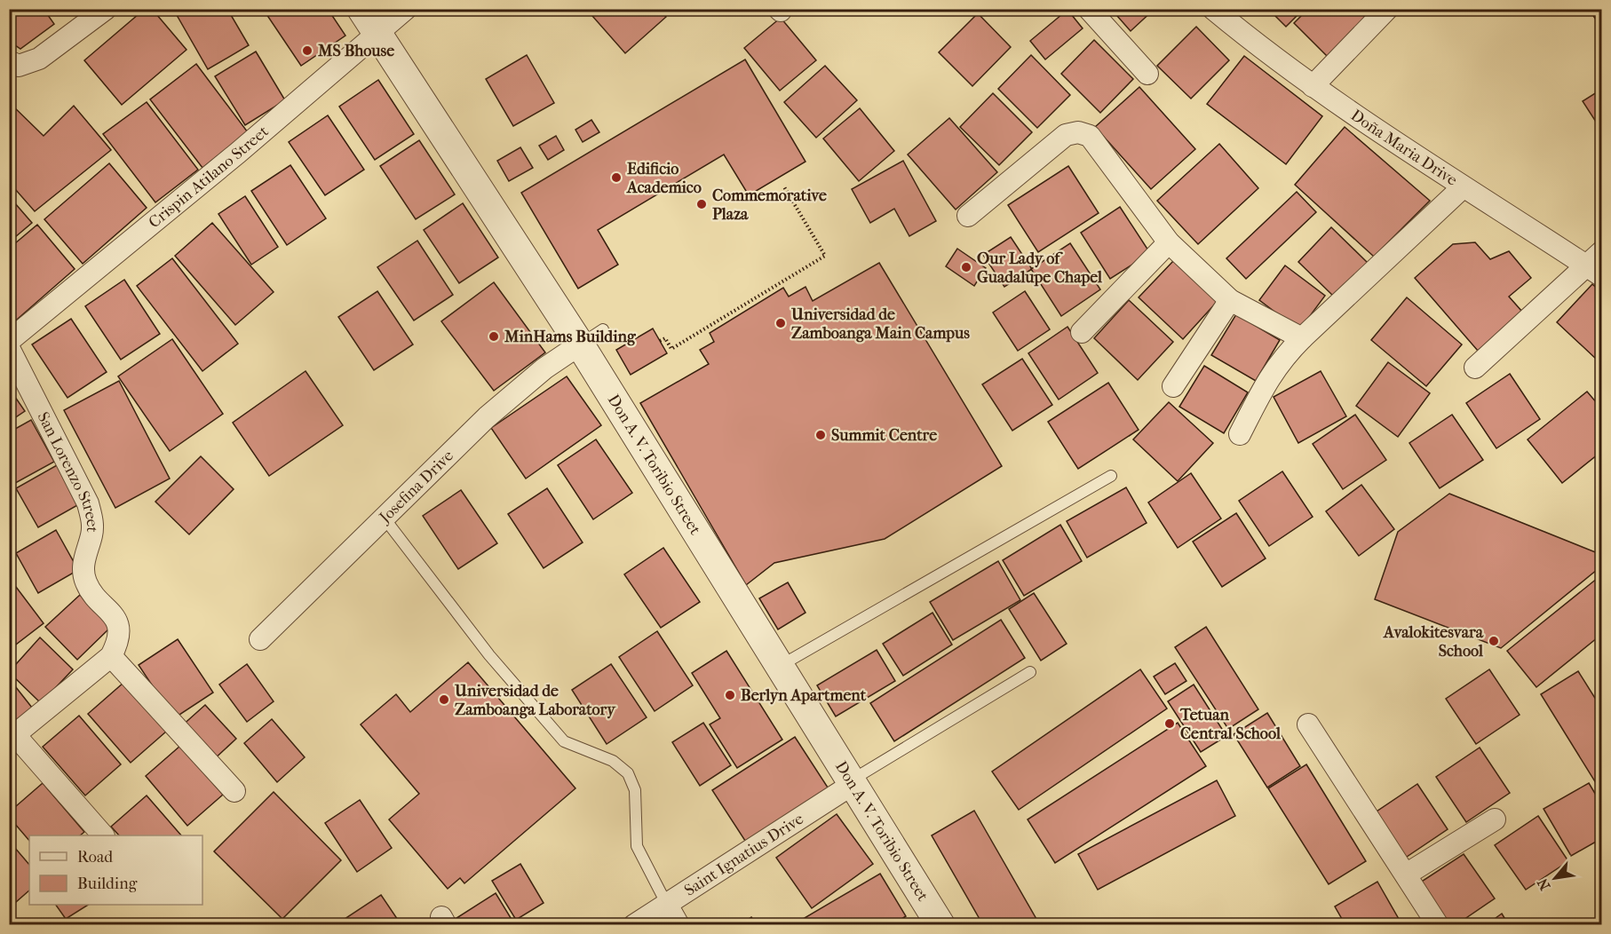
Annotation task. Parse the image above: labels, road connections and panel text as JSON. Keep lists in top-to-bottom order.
{
  "streets": {
    "street": [
      "Doña Maria Drive",
      "Crispin Atilano Street",
      "Don A. V. Toribio Street",
      "San Lorenzo Street",
      "Josefina Drive",
      "Saint Ignatius Drive"
    ]
  },
  "crossings": [
    ["Crispin Atilano Street", "Don A. V. Toribio Street"],
    ["Don A. V. Toribio Street", "Josefina Drive"],
    ["Don A. V. Toribio Street", "Saint Ignatius Drive"]
  ],
  "places": [
    "MS Bhouse",
    "Edificio Academico",
    "Commemorative Plaza",
    "Our Lady of Guadalupe Chapel",
    "Universidad de Zamboanga Main Campus",
    "MinHams Building",
    "Summit Centre",
    "Avalokitesvara School",
    "Berlyn Apartment",
    "Universidad de Zamboanga Laboratory",
    "Tetuan Central School"
  ],
  "legend": ["Road", "Building"],
  "north": "bottom left"
}
